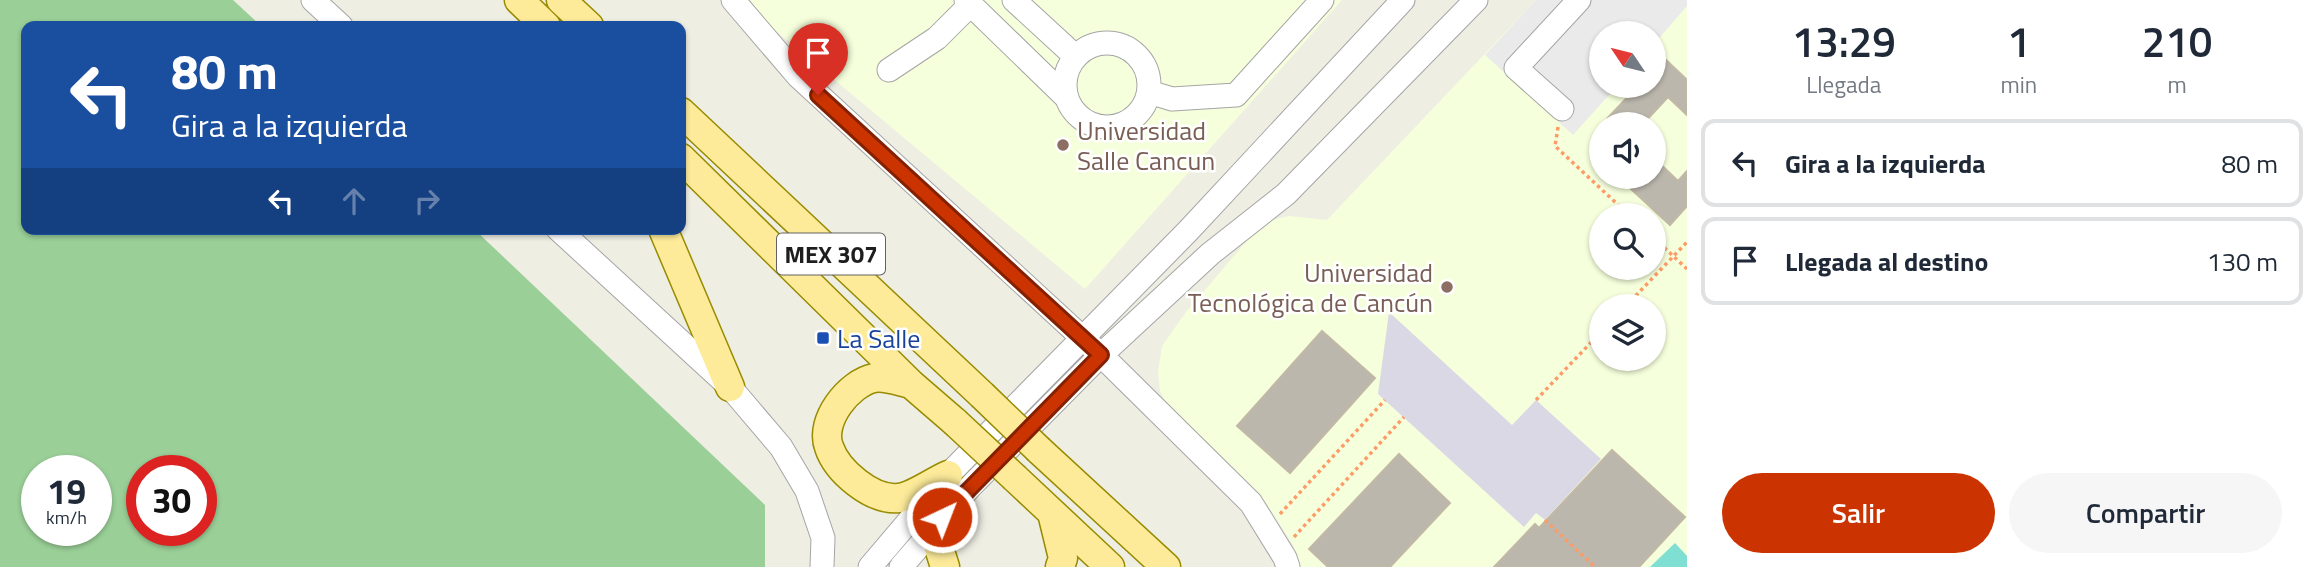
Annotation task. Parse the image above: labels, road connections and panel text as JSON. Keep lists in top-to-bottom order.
{
  "streets": {
    "main road": ["MEX 307"]
  },
  "places": {
    "other": ["Universidad Salle Cancun", "Universidad Tecnológica de Cancún"],
    "transit": ["La Salle"]
  },
  "north": "top left",
  "page": {
    "eta": [
      "13:29",
      "Llegada",
      "1",
      "min",
      "210",
      "m"
    ],
    "turn": ["80 m", "Gira a la izquierda"],
    "list": [
      {
        "name": "Gira a la izquierda",
        "value": "80 m"
      },
      {
        "name": "Llegada al destino",
        "value": "130 m"
      }
    ],
    "speed": "19 km/h",
    "limit": "30",
    "buttons": ["Salir", "Compartir"]
  }
}
